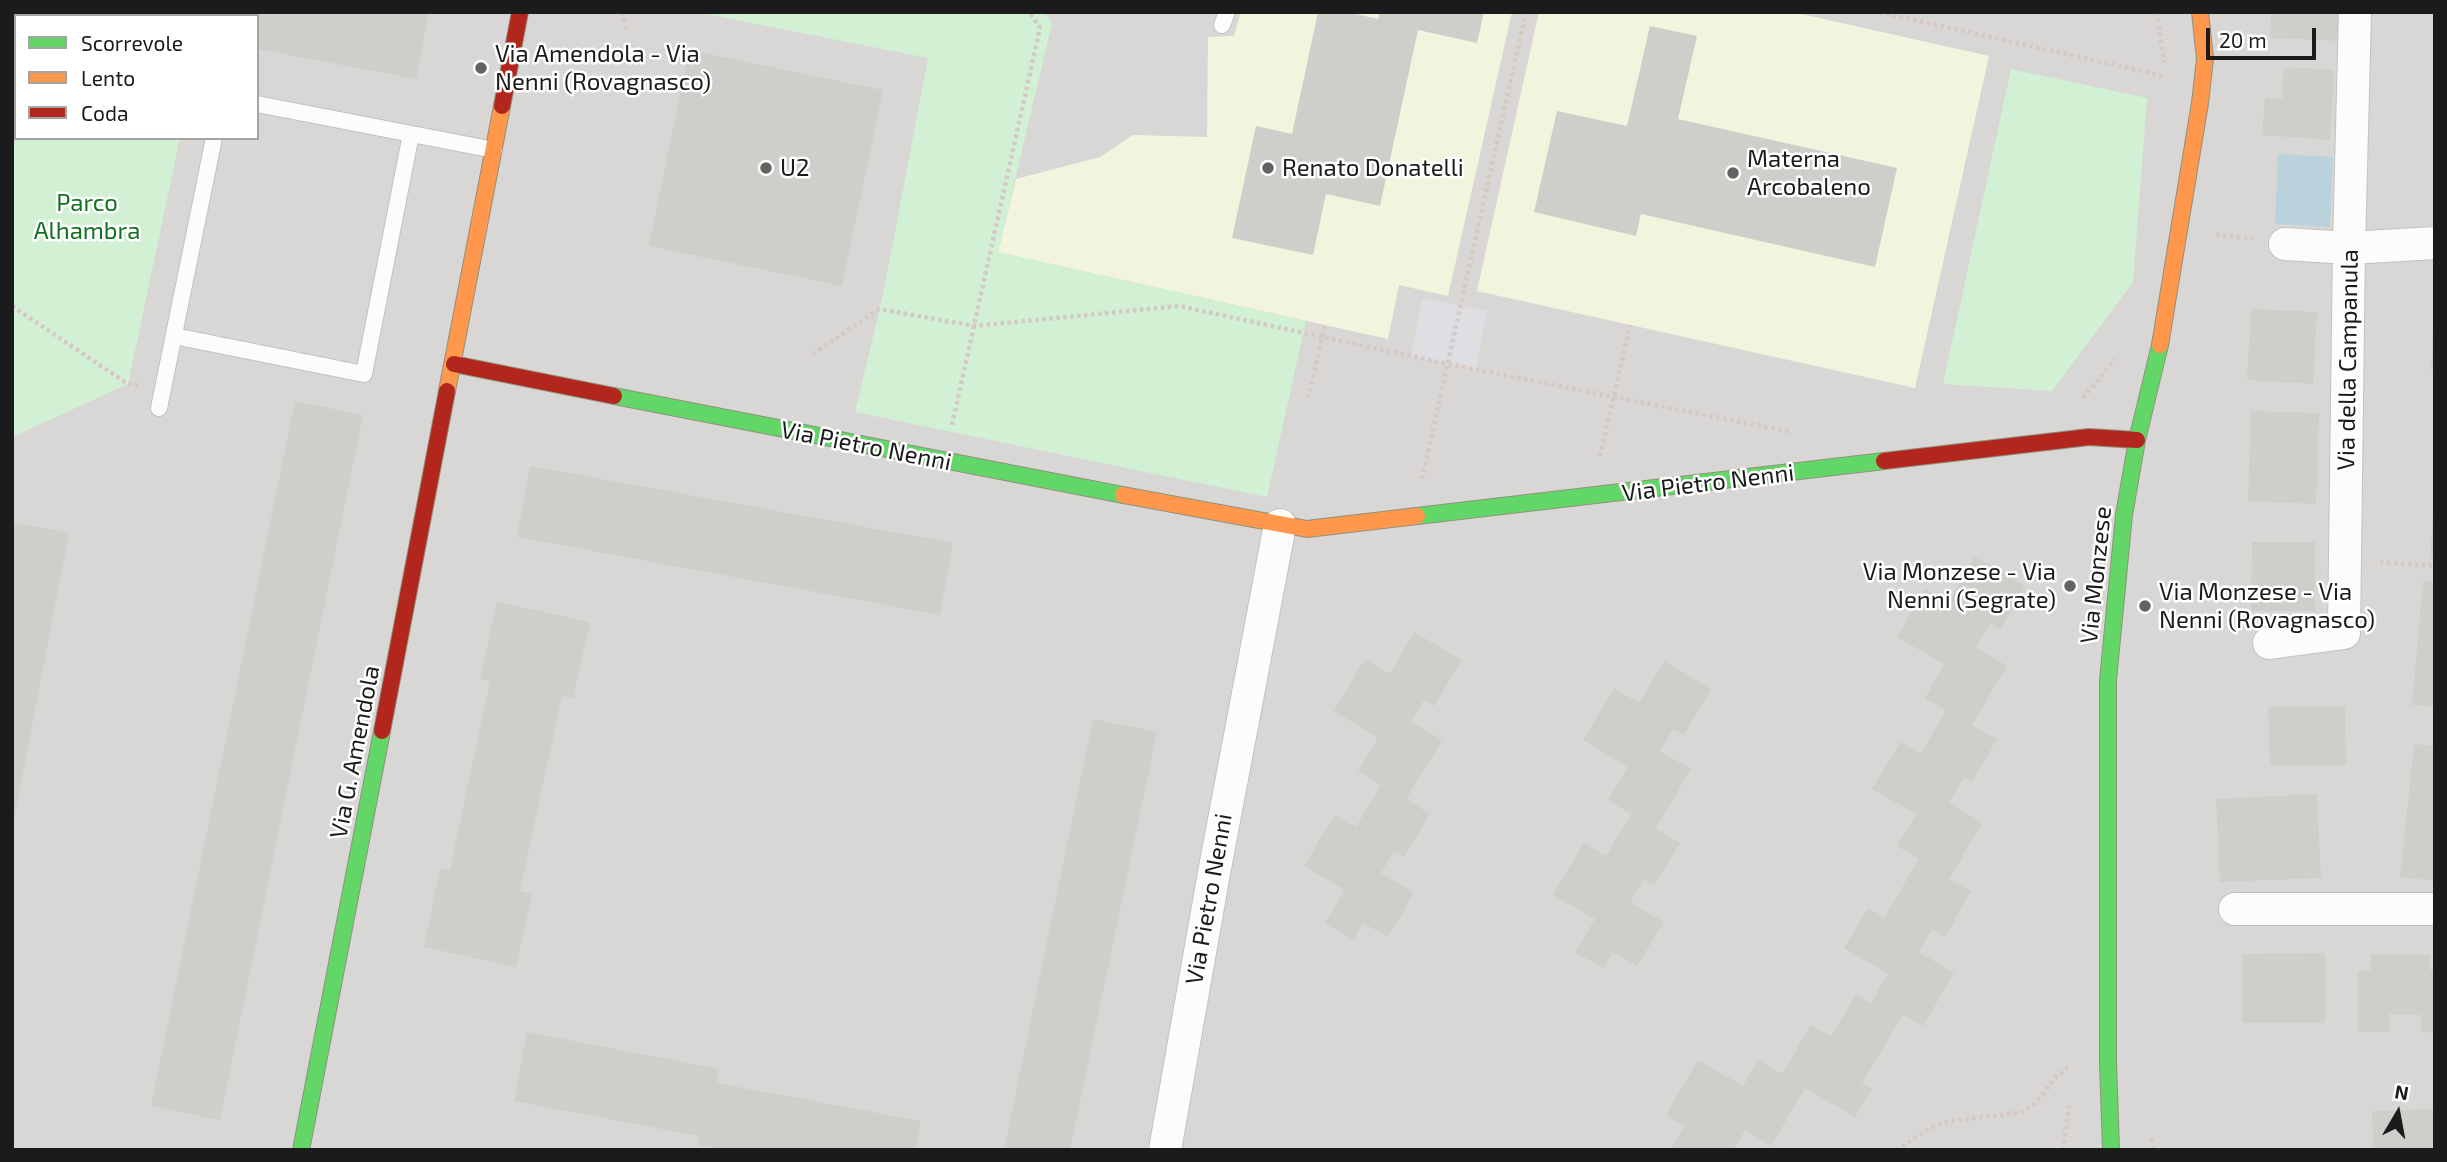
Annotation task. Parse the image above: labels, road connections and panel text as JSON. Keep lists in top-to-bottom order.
{
  "streets": {
    "street": [
      "Via della Campanula",
      "Via Pietro Nenni",
      "Via Monzese",
      "Via G. Amendola"
    ]
  },
  "crossings": [
    ["Via Pietro Nenni", "Via Monzese"],
    ["Via Pietro Nenni", "Via G. Amendola"]
  ],
  "parks": ["Parco Alhambra"],
  "places": [
    "Via Amendola - Via Nenni (Rovagnasco)",
    "U2",
    "Renato Donatelli",
    "Materna Arcobaleno",
    "Via Monzese - Via Nenni (Segrate)",
    "Via Monzese - Via Nenni (Rovagnasco)"
  ],
  "legend": ["Scorrevole", "Lento", "Coda"],
  "scale_bar": "20 m",
  "north": "top"
}
